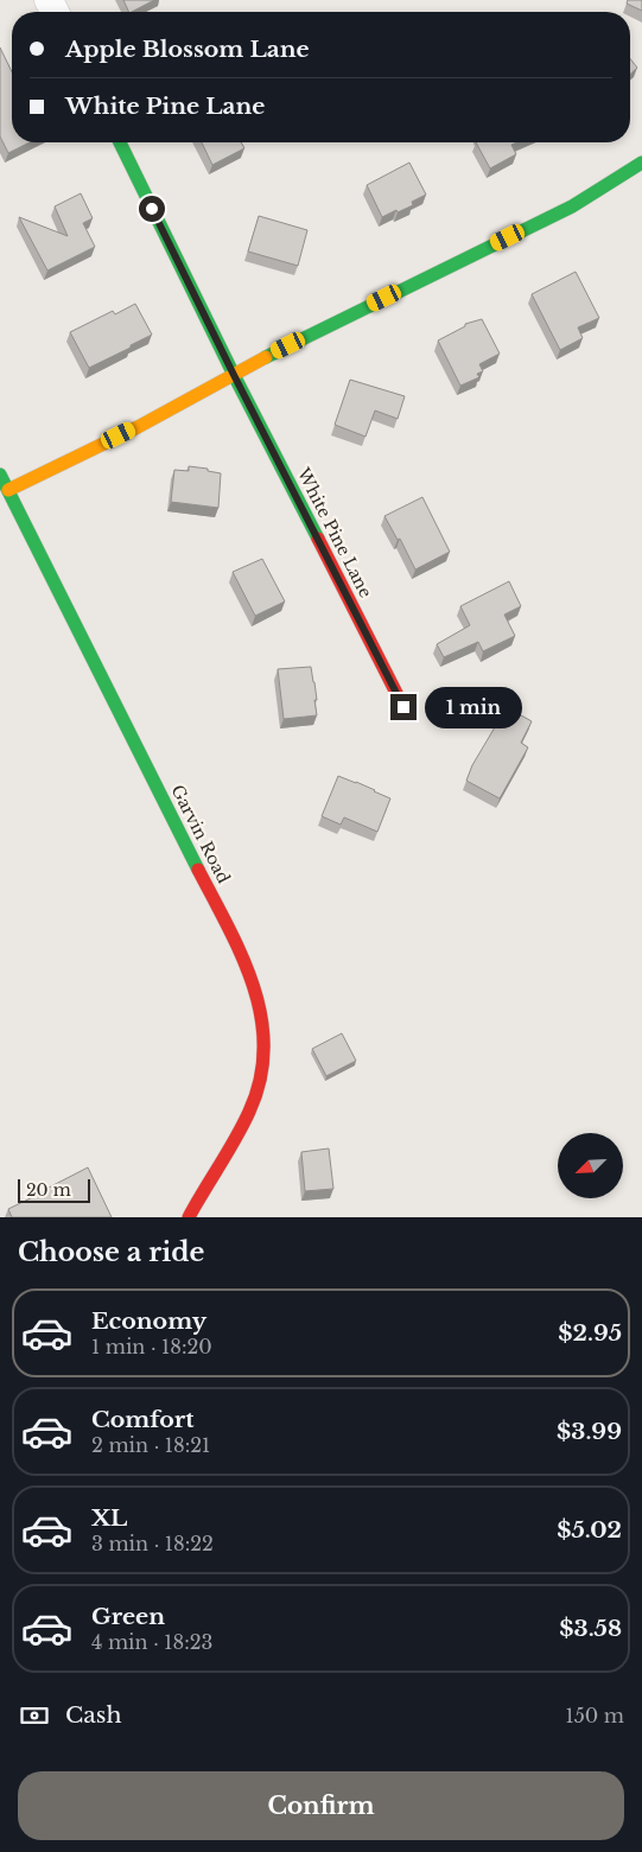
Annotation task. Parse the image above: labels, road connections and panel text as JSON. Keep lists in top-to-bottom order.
{
  "streets": {
    "street": ["White Pine Lane", "Garvin Road"]
  },
  "scale_bar": "20 m",
  "north": "bottom left",
  "page": {
    "banner": ["Apple Blossom Lane", "White Pine Lane"],
    "bubble": "1 min",
    "scale": "20 m",
    "heading": "Choose a ride",
    "list": [
      {
        "name": "Economy",
        "note": "1 min · 18:20",
        "value": "$2.95"
      },
      {
        "name": "Comfort",
        "note": "2 min · 18:21",
        "value": "$3.99"
      },
      {
        "name": "XL",
        "note": "3 min · 18:22",
        "value": "$5.02"
      },
      {
        "name": "Green",
        "note": "4 min · 18:23",
        "value": "$3.58"
      }
    ],
    "pay": ["Cash", "150 m"],
    "buttons": "Confirm"
  }
}
